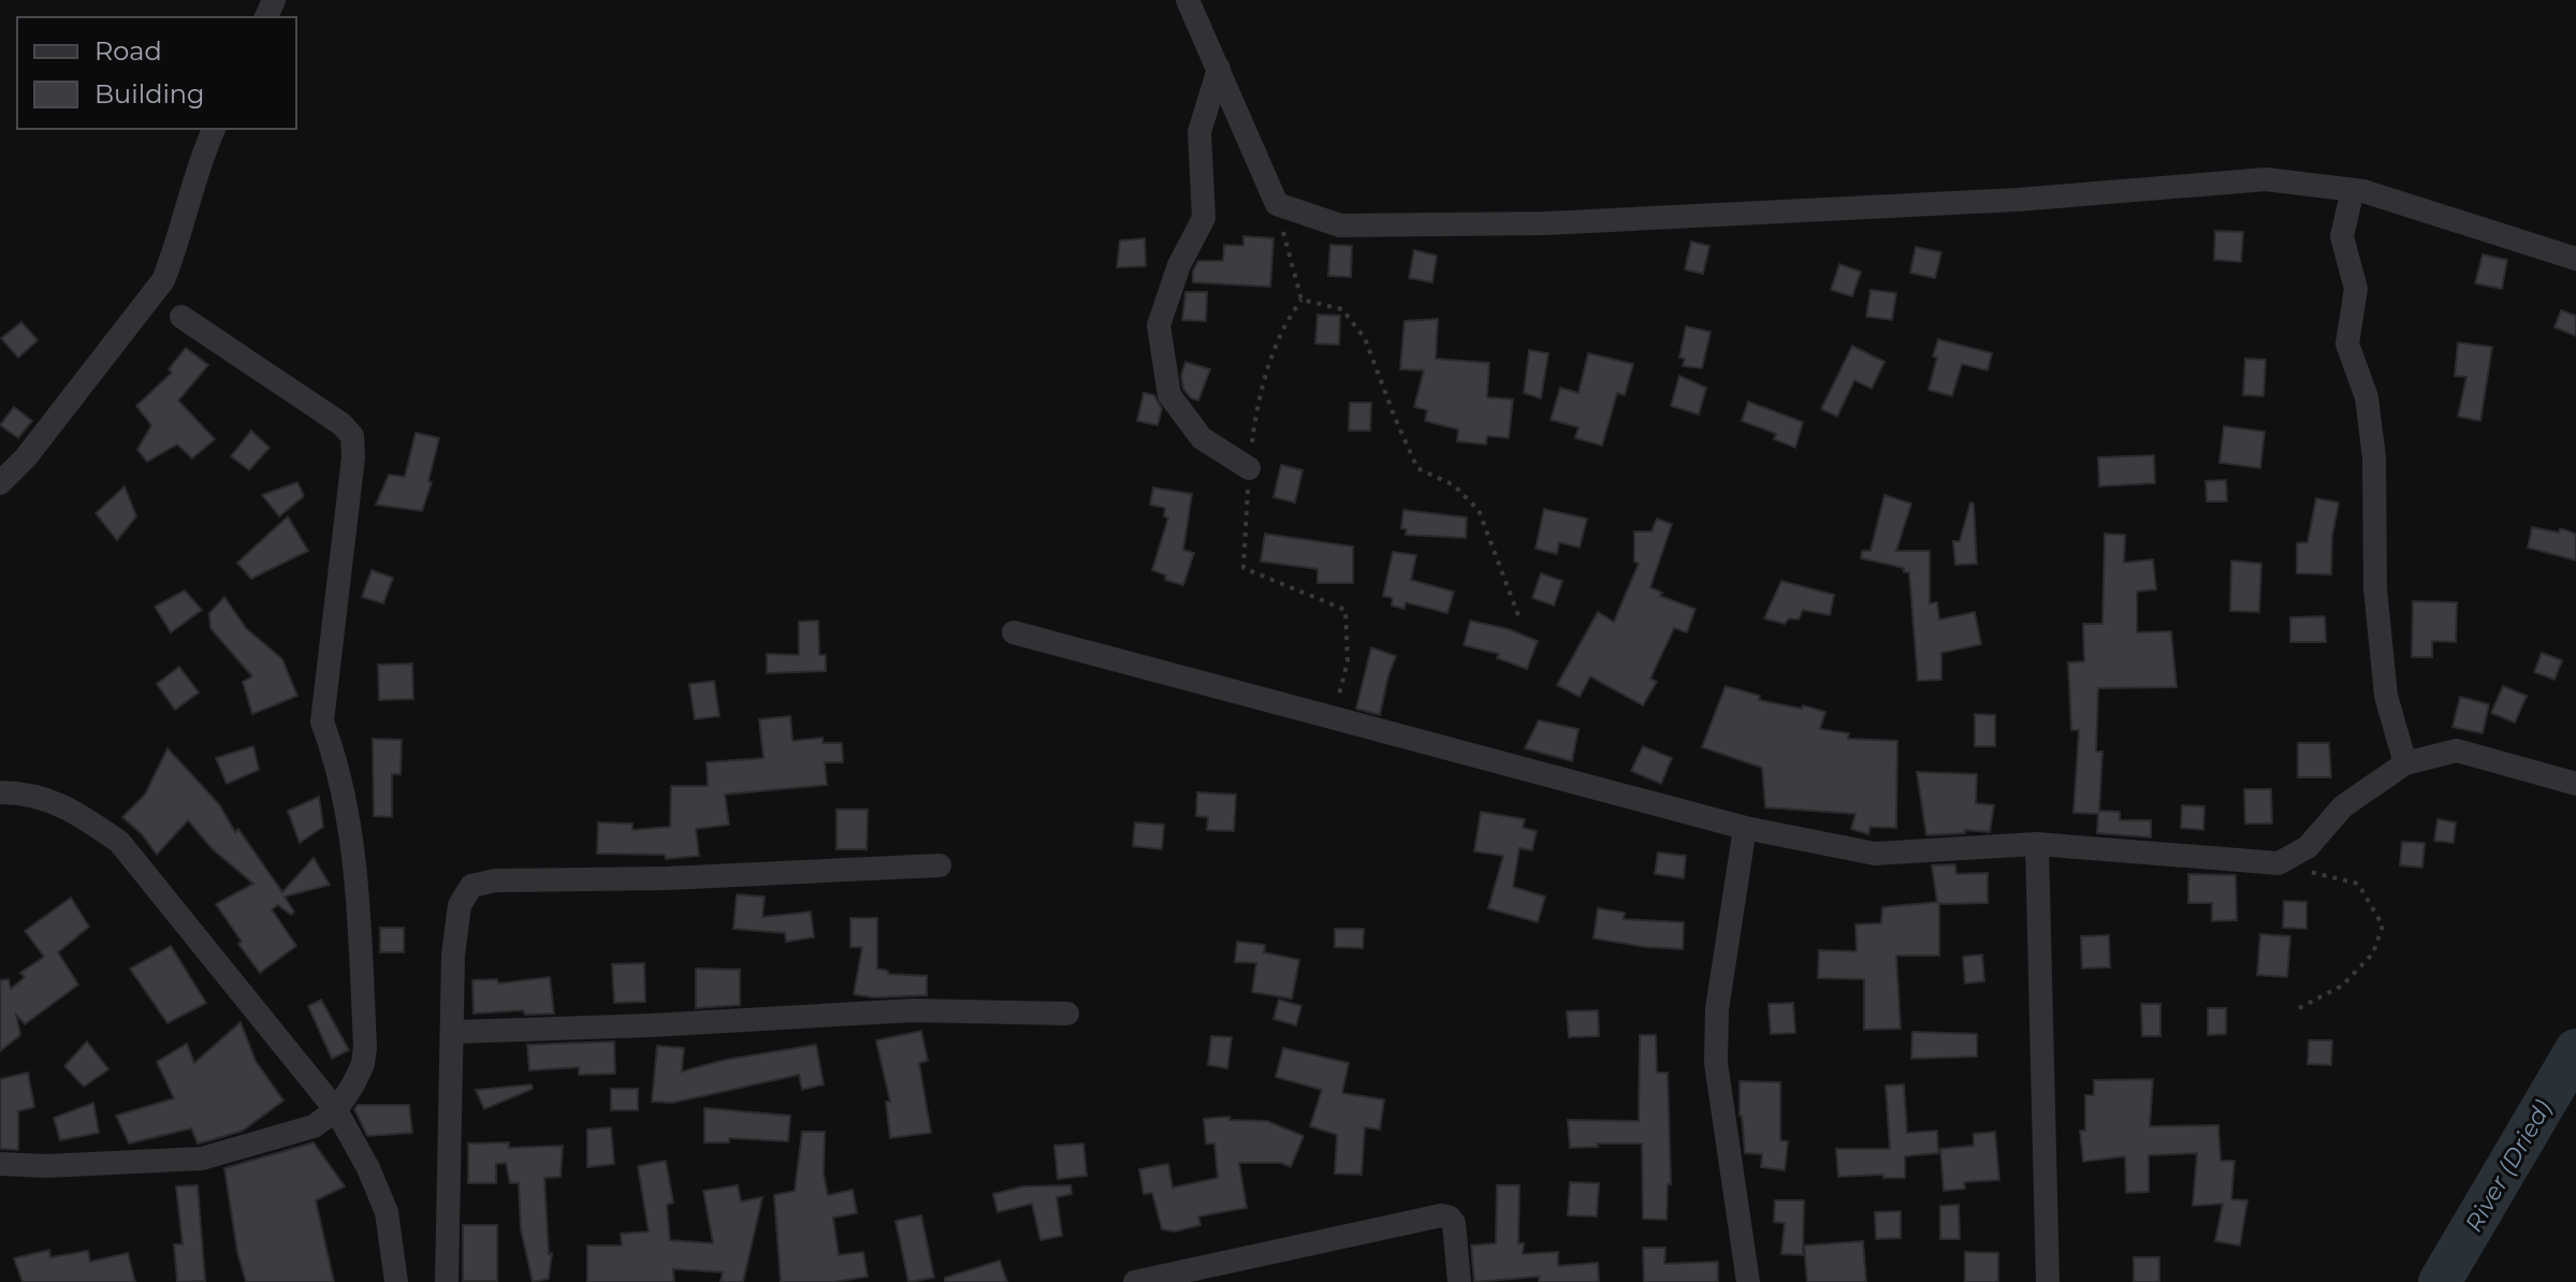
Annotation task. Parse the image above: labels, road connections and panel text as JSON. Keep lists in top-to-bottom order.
{
  "water": ["River (Dried)"],
  "legend": ["Road", "Building"]
}
